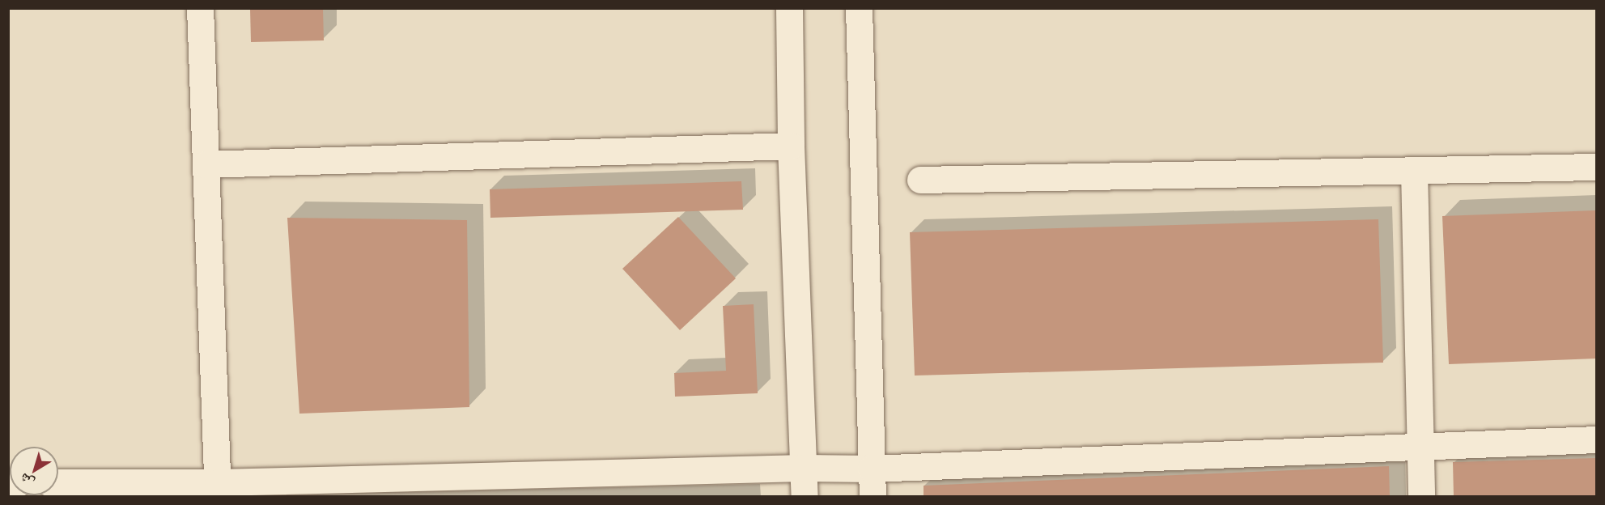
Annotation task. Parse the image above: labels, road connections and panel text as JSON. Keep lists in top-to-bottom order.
{
  "north": "bottom left"
}
